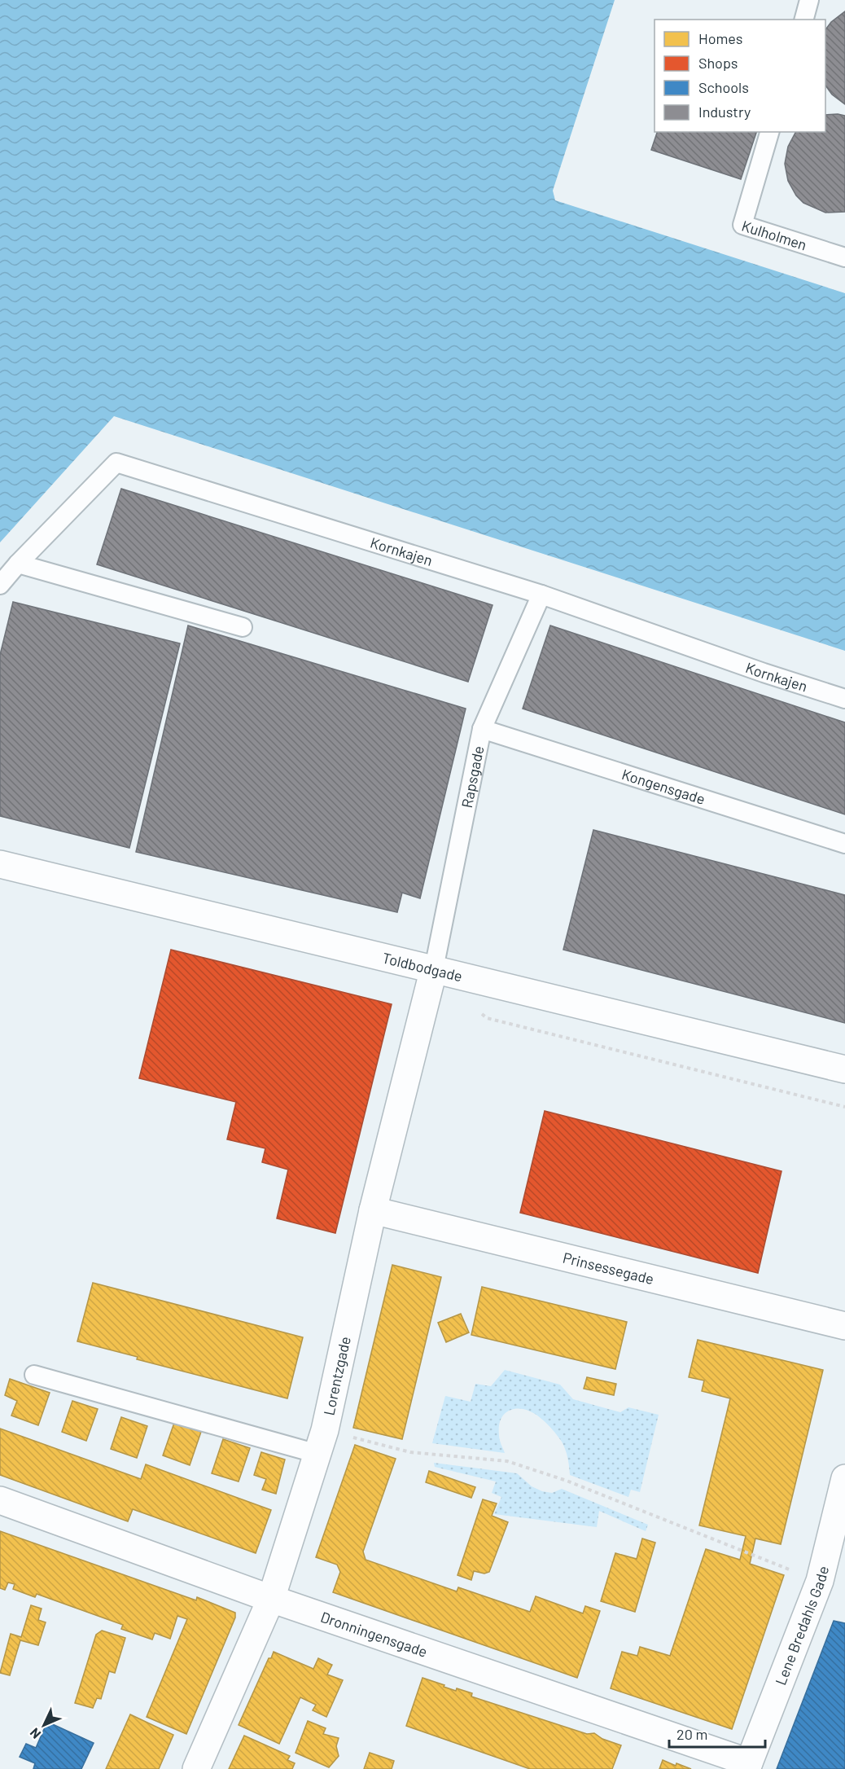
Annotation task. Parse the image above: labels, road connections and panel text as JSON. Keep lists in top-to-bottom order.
{
  "streets": {
    "street": [
      "Toldbodgade",
      "Prinsessegade",
      "Lorentzgade",
      "Lene Bredahls Gade",
      "Dronningensgade"
    ],
    "lane": [
      "Kulholmen",
      "Kornkajen",
      "Rapsgade",
      "Kongensgade"
    ]
  },
  "crossings": [
    ["Kornkajen", "Rapsgade"],
    ["Rapsgade", "Kongensgade"],
    ["Rapsgade", "Toldbodgade"],
    ["Rapsgade", "Lorentzgade"],
    ["Toldbodgade", "Lorentzgade"],
    ["Prinsessegade", "Lorentzgade"],
    ["Lorentzgade", "Dronningensgade"],
    ["Lene Bredahls Gade", "Dronningensgade"]
  ],
  "legend": [
    "Homes",
    "Shops",
    "Schools",
    "Industry"
  ],
  "scale_bar": "20 m",
  "north": "bottom left"
}
